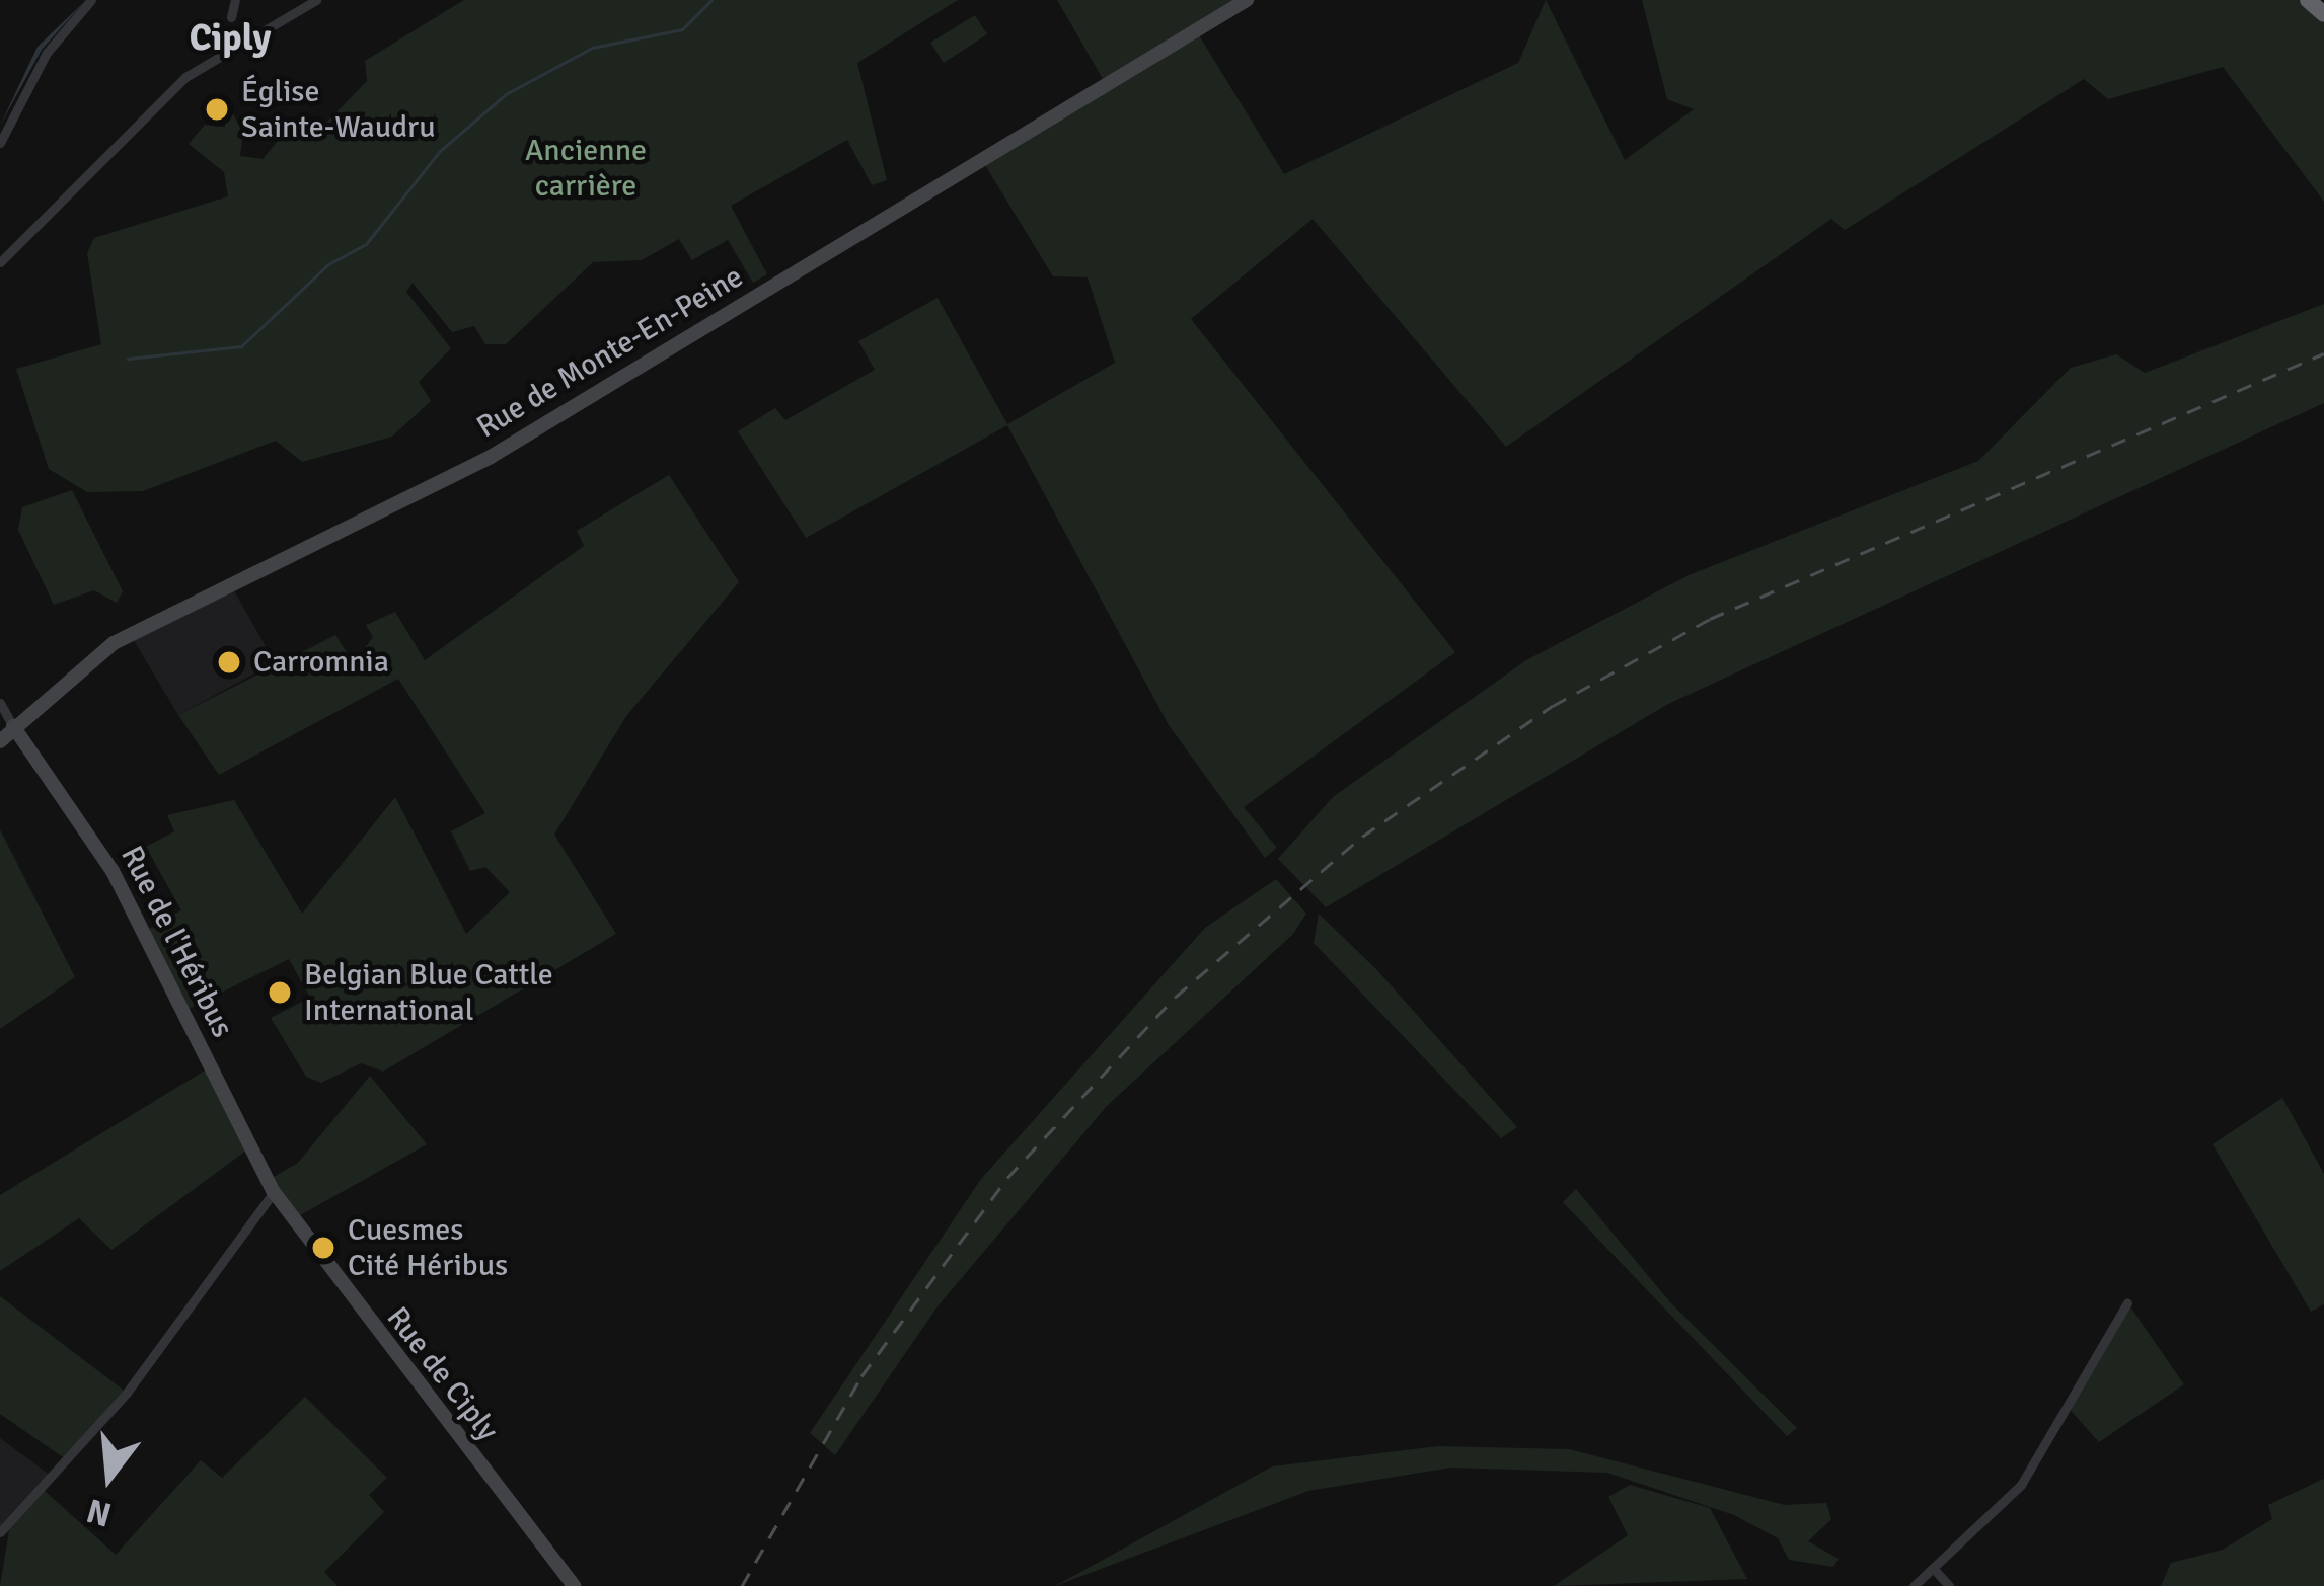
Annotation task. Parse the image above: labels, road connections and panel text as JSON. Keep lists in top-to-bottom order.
{
  "streets": {
    "main road": ["Rue de Monte-En-Peine", "Rue de l'Héribus", "Rue de Ciply"]
  },
  "crossings": [
    ["Rue de Monte-En-Peine", "Rue de l'Héribus"],
    ["Rue de l'Héribus", "Rue de Ciply"]
  ],
  "districts": ["Ciply"],
  "parks": ["Ancienne carrière"],
  "places": [
    "Église Sainte-Waudru",
    "Carromnia",
    "Belgian Blue Cattle International",
    "Cuesmes Cité Héribus"
  ],
  "north": "bottom"
}
